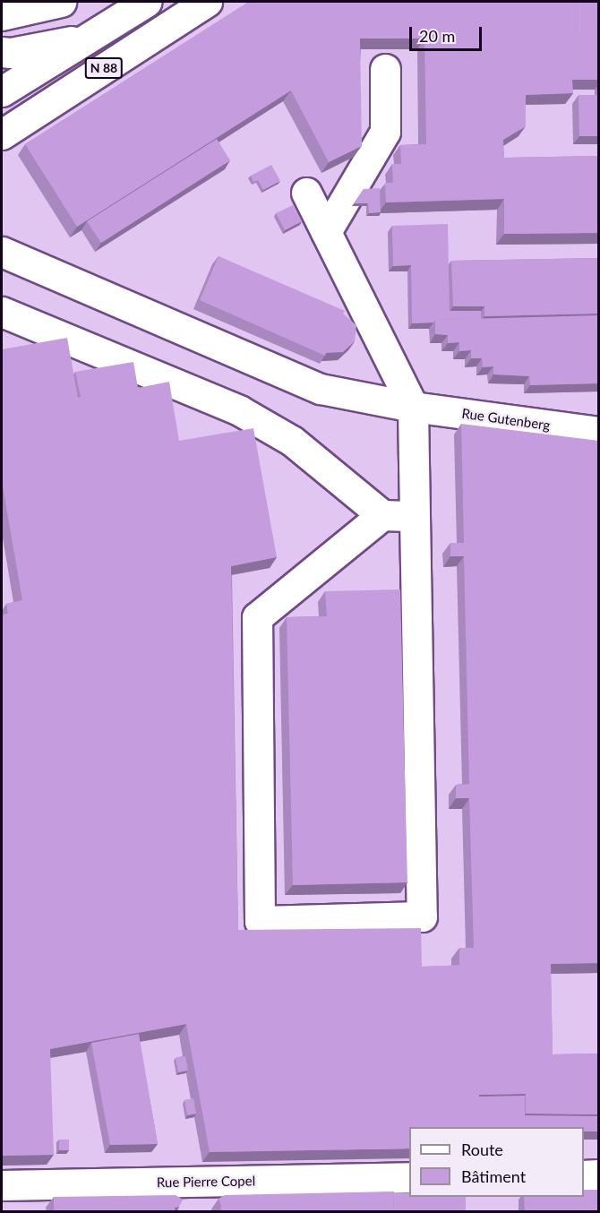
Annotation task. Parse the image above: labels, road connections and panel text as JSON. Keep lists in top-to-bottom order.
{
  "streets": {
    "main road": ["N 88", "Rue Gutenberg", "Rue Pierre Copel"]
  },
  "legend": ["Route", "Bâtiment"],
  "scale_bar": "20 m"
}
